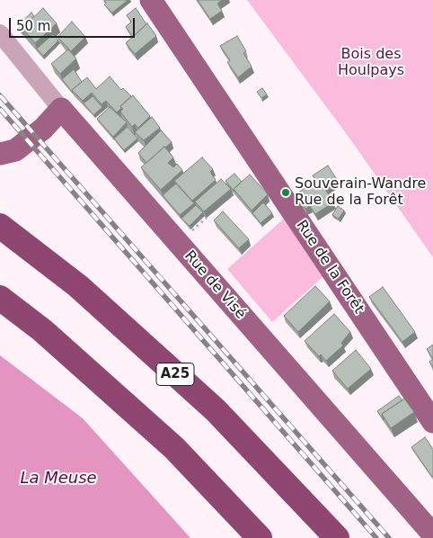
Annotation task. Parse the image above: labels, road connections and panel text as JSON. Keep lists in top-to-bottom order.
{
  "streets": {
    "highway": ["A25"],
    "main road": ["Rue de la Forêt", "Rue de Visé"]
  },
  "water": ["La Meuse"],
  "parks": ["Bois des Houlpays"],
  "places": ["Souverain-Wandre Rue de la Forêt"],
  "scale_bar": "50 m"
}
